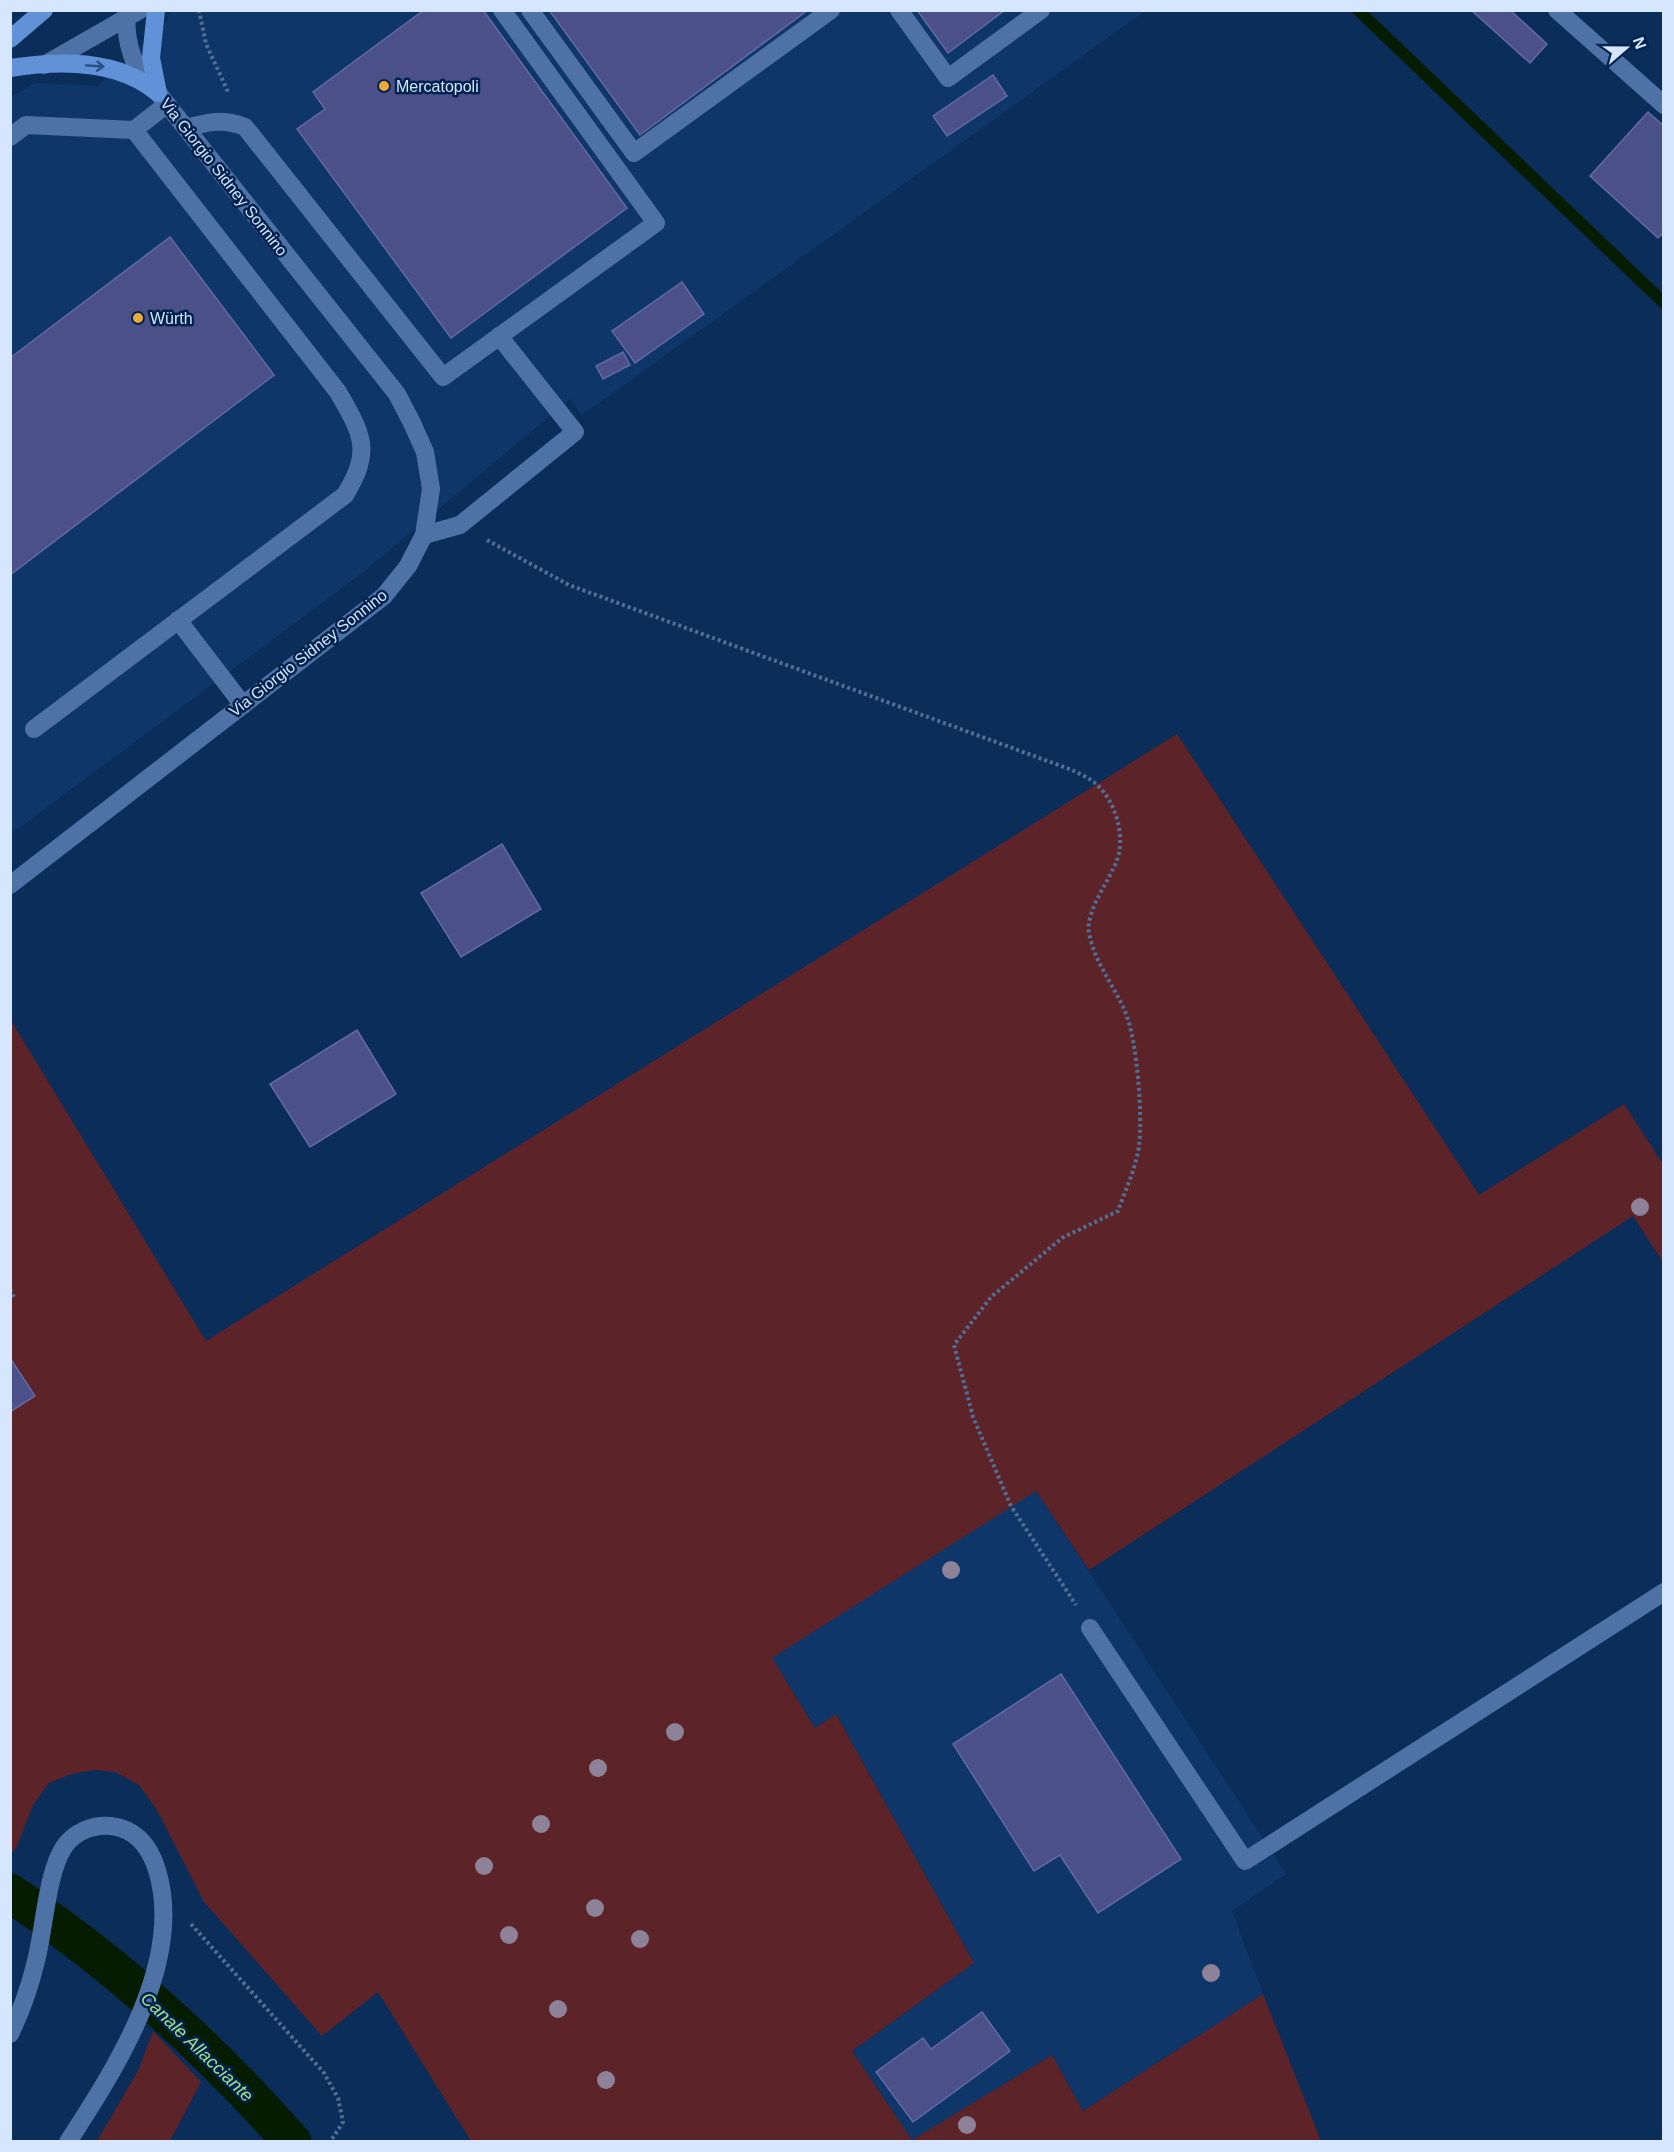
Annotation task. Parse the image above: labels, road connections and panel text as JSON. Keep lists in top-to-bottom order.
{
  "streets": {
    "street": ["Via Giorgio Sidney Sonnino"]
  },
  "water": ["Canale Allacciante"],
  "places": ["Mercatopoli", "Würth"],
  "north": "right"
}
